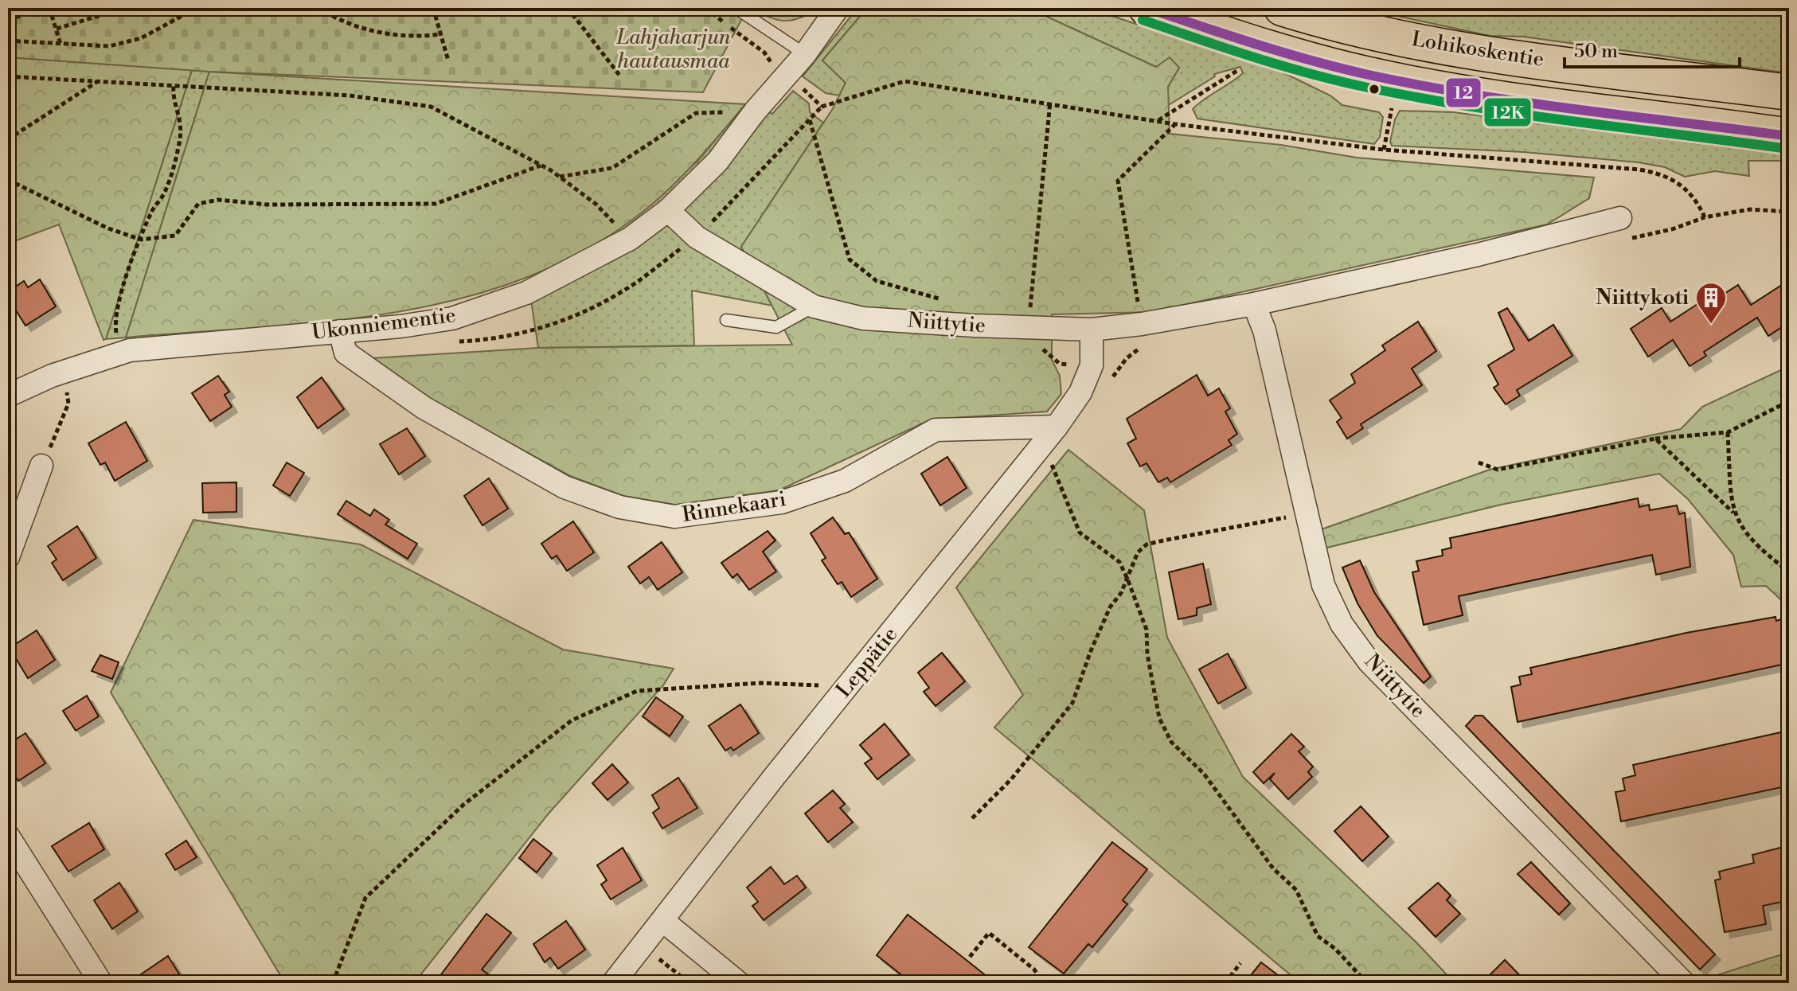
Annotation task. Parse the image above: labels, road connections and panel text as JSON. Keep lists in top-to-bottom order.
{
  "streets": {
    "main road": ["Lohikoskentie"],
    "street": [
      "Niittytie",
      "Ukonniementie",
      "Rinnekaari",
      "Leppätie"
    ]
  },
  "crossings": [
    ["Niittytie", "Ukonniementie"],
    ["Niittytie", "Leppätie"],
    ["Ukonniementie", "Rinnekaari"],
    ["Rinnekaari", "Leppätie"]
  ],
  "parks": ["Lahjaharjun hautausmaa"],
  "places": {
    "building": ["Niittykoti"]
  },
  "lines": ["transit line 12", "transit line 12K"],
  "scale_bar": "50 m"
}
